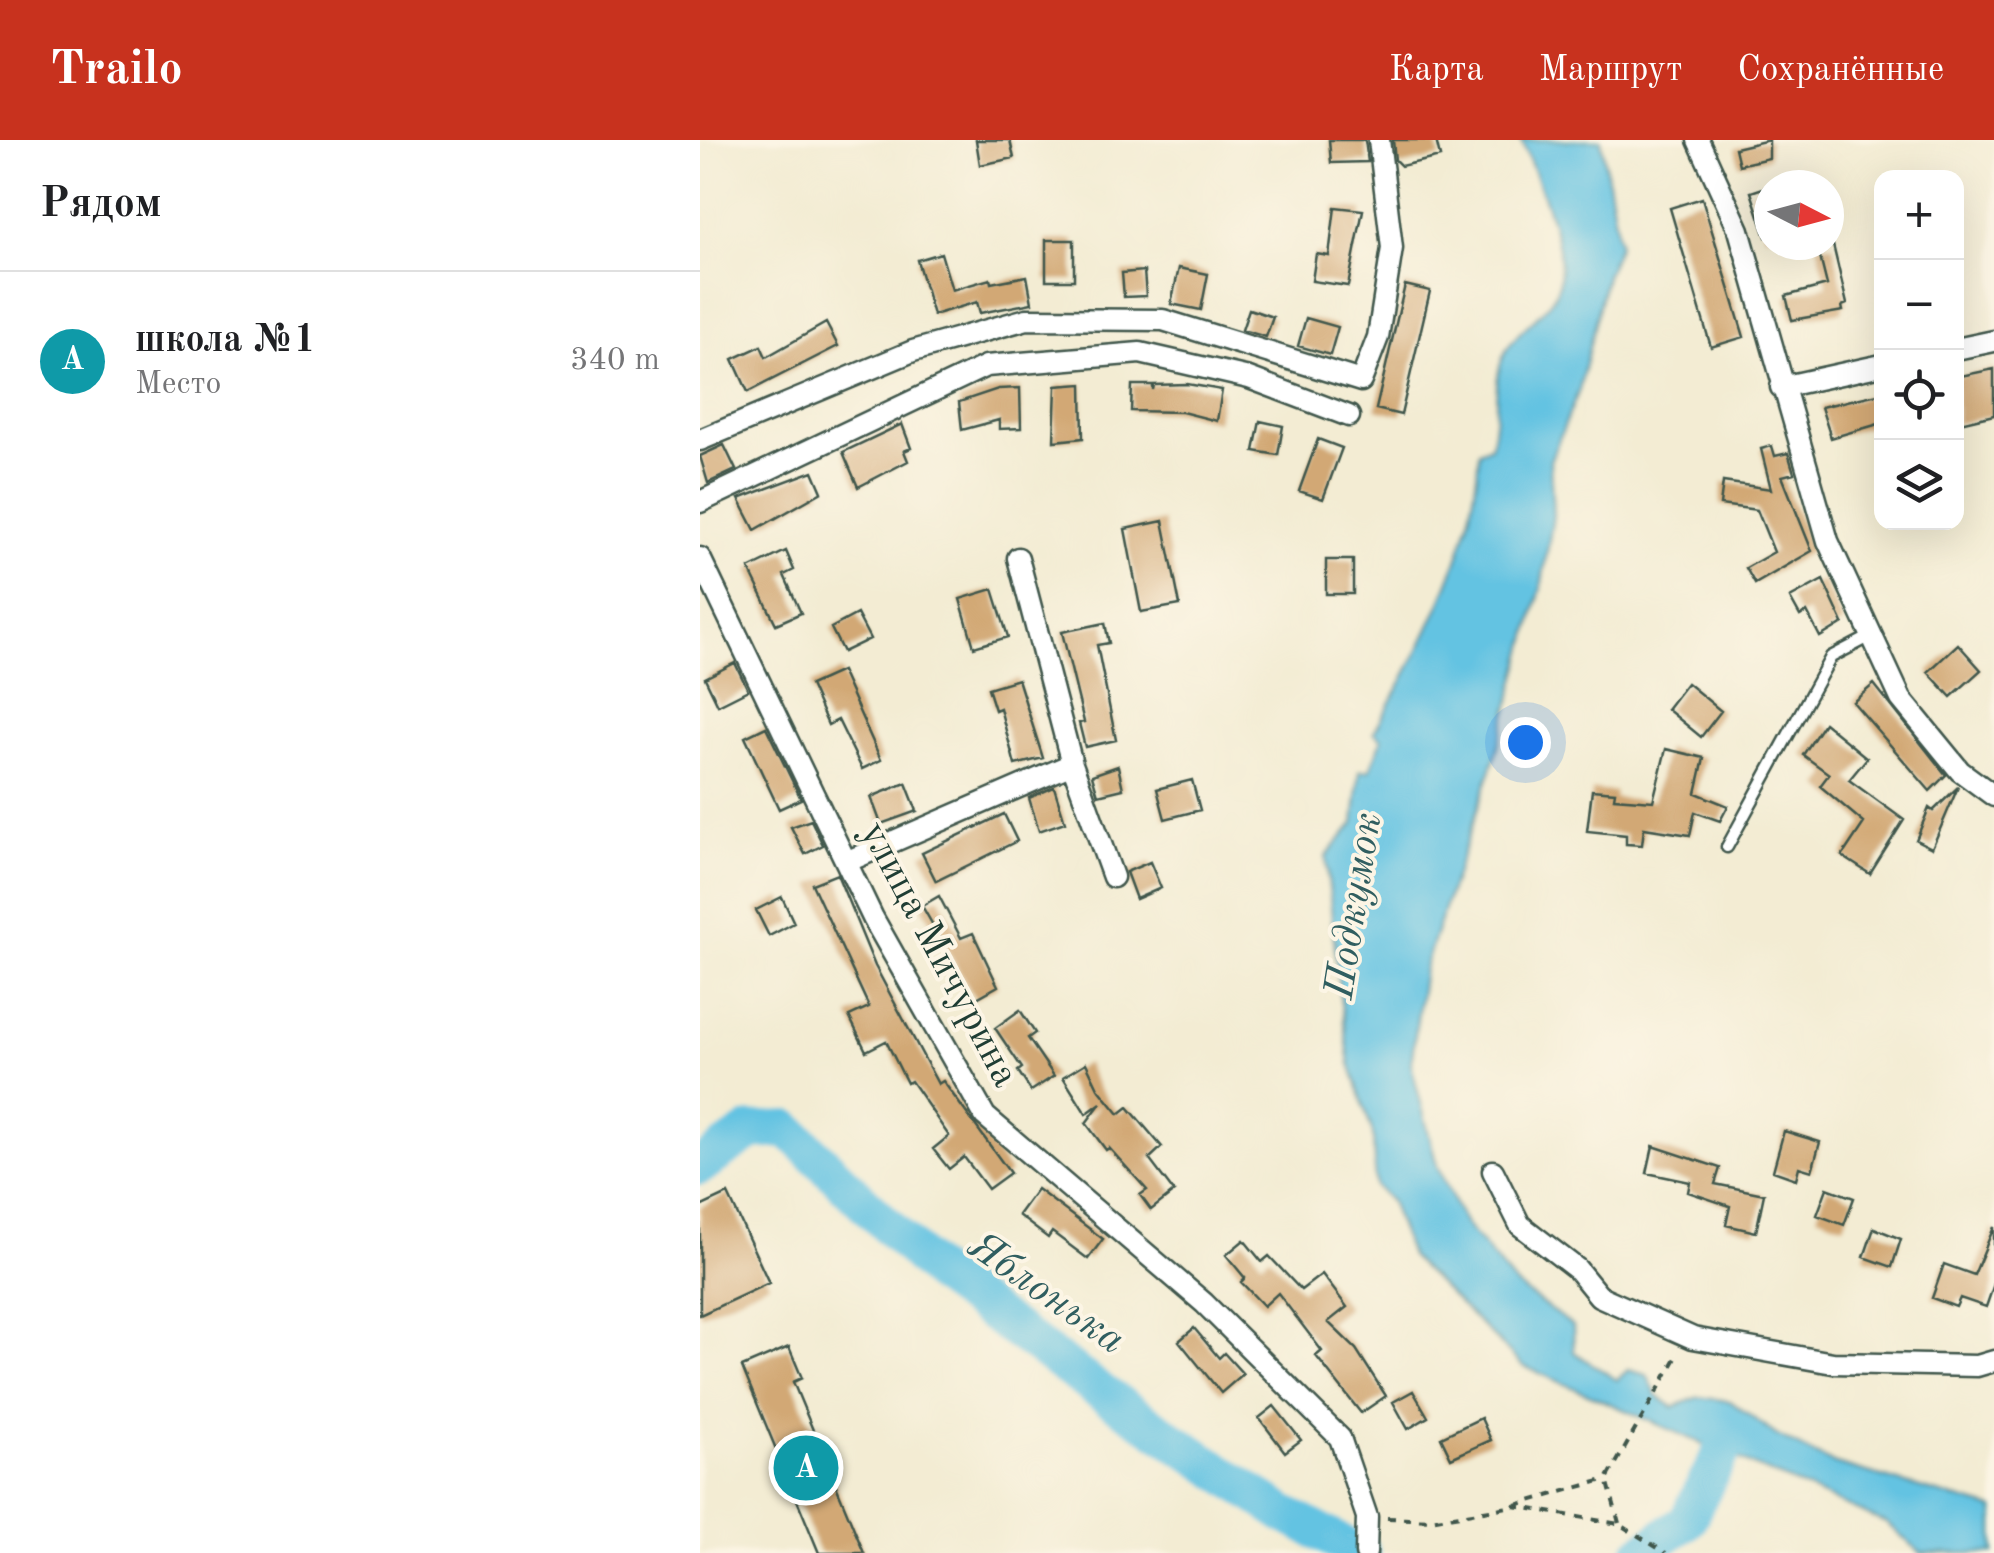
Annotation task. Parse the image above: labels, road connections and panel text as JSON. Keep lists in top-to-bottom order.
{
  "streets": {
    "street": ["улица Мичурина"]
  },
  "water": ["Подкумок", "Яблонька"],
  "north": "right",
  "page": {
    "header": "Trailo",
    "nav": ["Карта", "Маршрут", "Сохранённые"],
    "heading": "Рядом",
    "map_buttons": ["+", "−"],
    "list": [
      {
        "mark": "A",
        "name": "школа №1",
        "note": "Место",
        "value": "340 m"
      }
    ],
    "pins": "A"
  }
}
